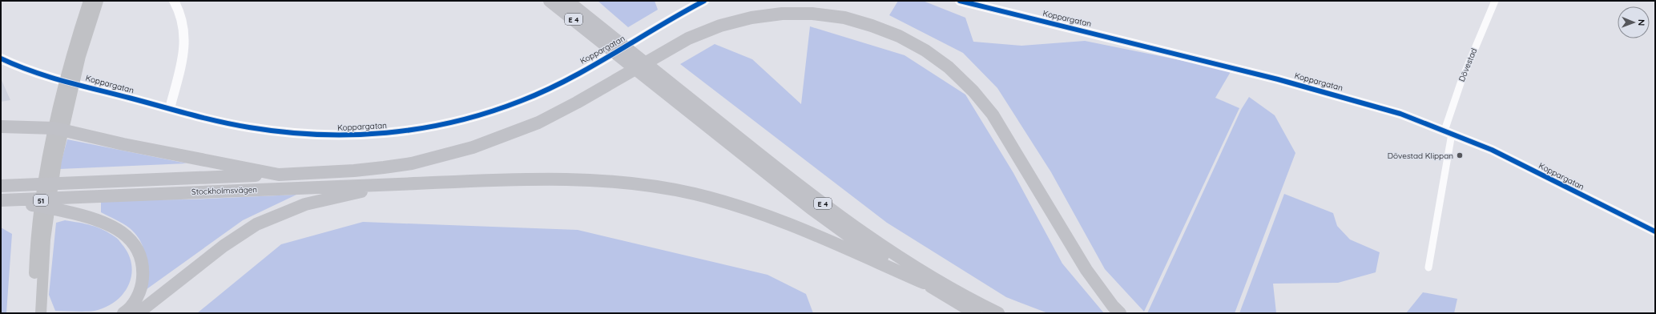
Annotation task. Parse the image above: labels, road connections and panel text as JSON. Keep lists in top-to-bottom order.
{
  "streets": {
    "highway": ["E 4", "Stockholmsvägen"],
    "main road": ["51"],
    "street": ["Koppargatan", "Dövestad"]
  },
  "crossings": [
    ["Koppargatan", "Dövestad"],
    ["E 4", "Stockholmsvägen"]
  ],
  "places": ["Dövestad Klippan"],
  "north": "right"
}
